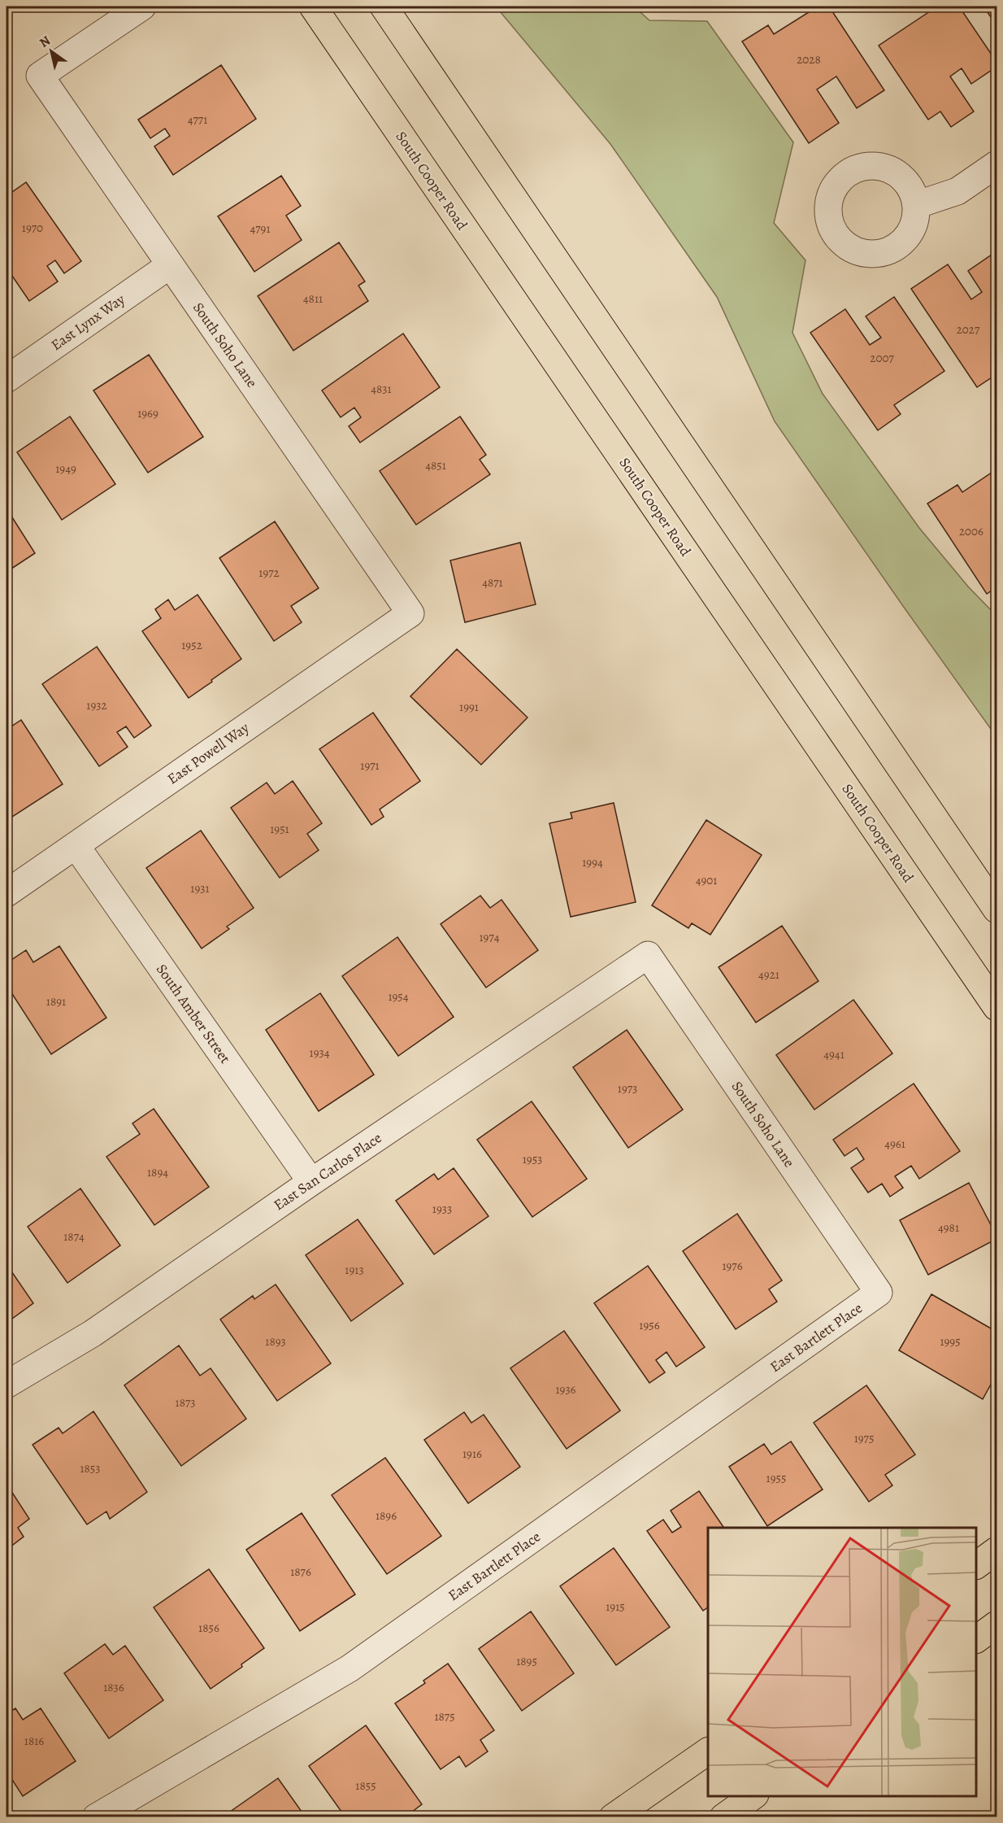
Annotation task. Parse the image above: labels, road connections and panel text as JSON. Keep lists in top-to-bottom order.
{
  "streets": {
    "main road": ["South Cooper Road"],
    "street": [
      "East Lynx Way",
      "South Soho Lane",
      "East Powell Way",
      "South Amber Street",
      "East San Carlos Place",
      "East Bartlett Place"
    ]
  },
  "crossings": [
    ["East Lynx Way", "South Soho Lane"],
    ["South Soho Lane", "East Powell Way"],
    ["South Soho Lane", "East San Carlos Place"],
    ["South Soho Lane", "East Bartlett Place"],
    ["East Powell Way", "South Amber Street"],
    ["South Amber Street", "East San Carlos Place"]
  ],
  "house_numbers": [
    "2028",
    "4771",
    "1970",
    "4791",
    "4811",
    "2027",
    "2007",
    "4831",
    "1969",
    "4851",
    "1949",
    "2006",
    "1972",
    "4871",
    "1952",
    "1932",
    "1991",
    "1971",
    "1951",
    "1994",
    "4901",
    "1931",
    "1974",
    "4921",
    "1954",
    "1891",
    "1934",
    "4941",
    "1973",
    "4961",
    "1953",
    "1894",
    "1933",
    "4981",
    "1874",
    "1976",
    "1913",
    "1956",
    "1893",
    "1995",
    "1936",
    "1873",
    "1975",
    "1916",
    "1853",
    "1955",
    "1896",
    "1876",
    "1915",
    "1856",
    "1895",
    "1836",
    "1875",
    "1816",
    "1855"
  ],
  "north": "top left"
}
